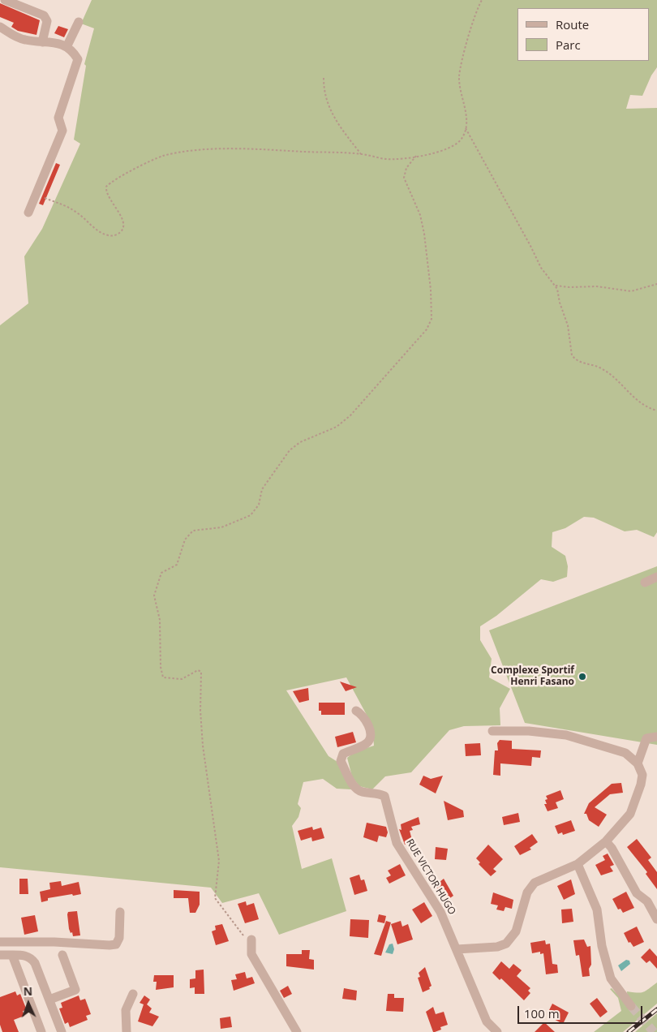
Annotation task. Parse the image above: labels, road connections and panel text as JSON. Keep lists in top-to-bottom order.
{
  "streets": {
    "street": ["RUE VICTOR HUGO"]
  },
  "places": ["Complexe Sportif Henri Fasano"],
  "legend": ["Route", "Parc"],
  "scale_bar": "100 m",
  "north": "top"
}
